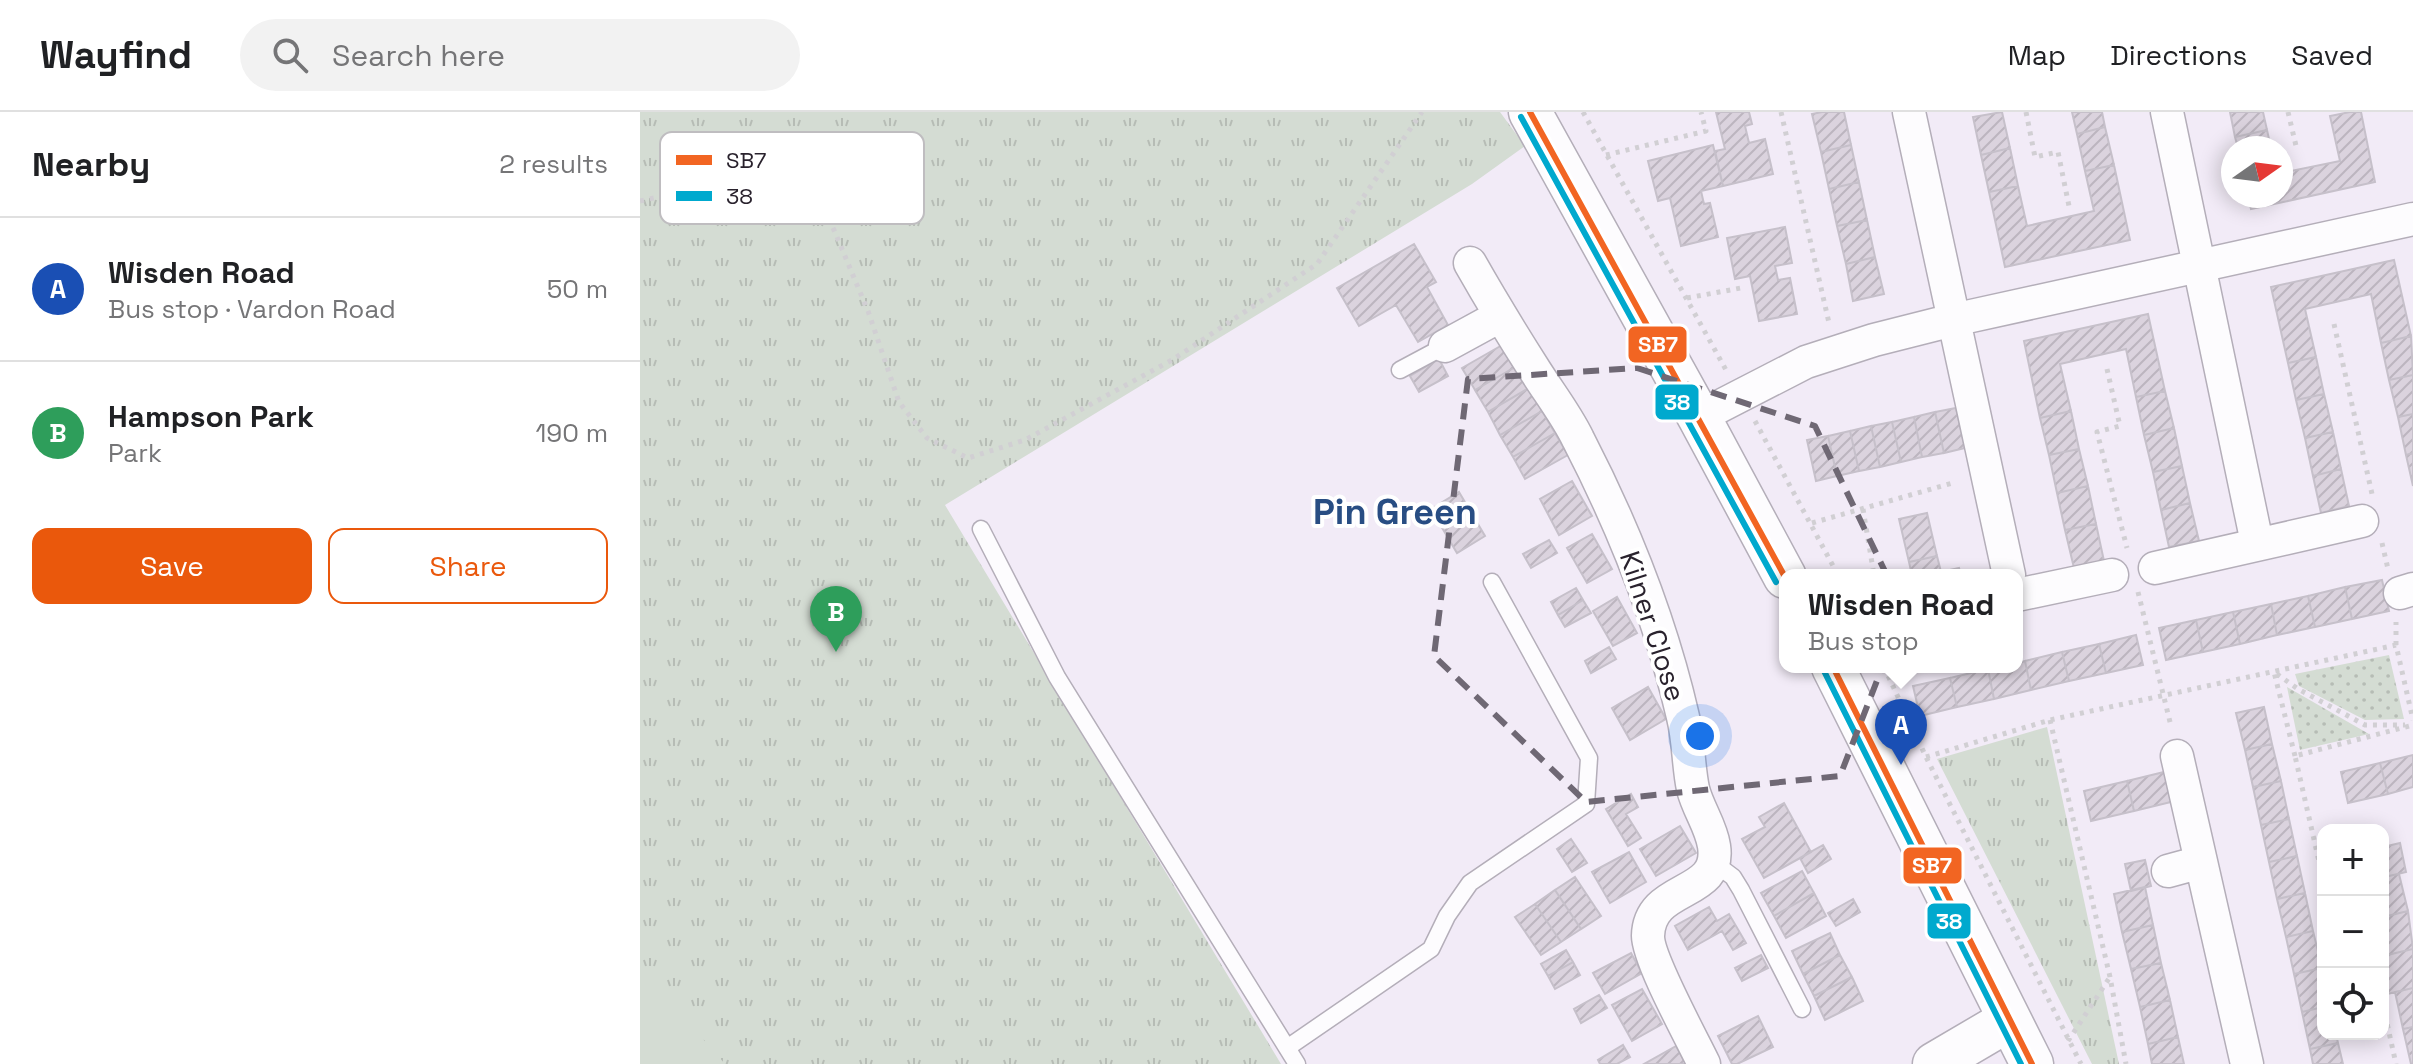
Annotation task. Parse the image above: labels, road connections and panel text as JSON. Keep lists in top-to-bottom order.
{
  "streets": {
    "street": ["Kilner Close"]
  },
  "districts": ["Pin Green"],
  "lines": ["transit line SB7", "transit line 38"],
  "legend": ["SB7", "38"],
  "north": "right",
  "page": {
    "header": "Wayfind",
    "search": "Search here",
    "nav": ["Map", "Directions", "Saved"],
    "heading": ["Nearby", "2 results"],
    "list": [
      {
        "mark": "A",
        "name": "Wisden Road",
        "note": "Bus stop · Vardon Road",
        "value": "50 m"
      },
      {
        "mark": "B",
        "name": "Hampson Park",
        "note": "Park",
        "value": "190 m"
      }
    ],
    "buttons": ["Save", "Share"],
    "popup": ["Wisden Road", "Bus stop"],
    "pins": ["B", "A"],
    "map_buttons": ["+", "−"]
  }
}
